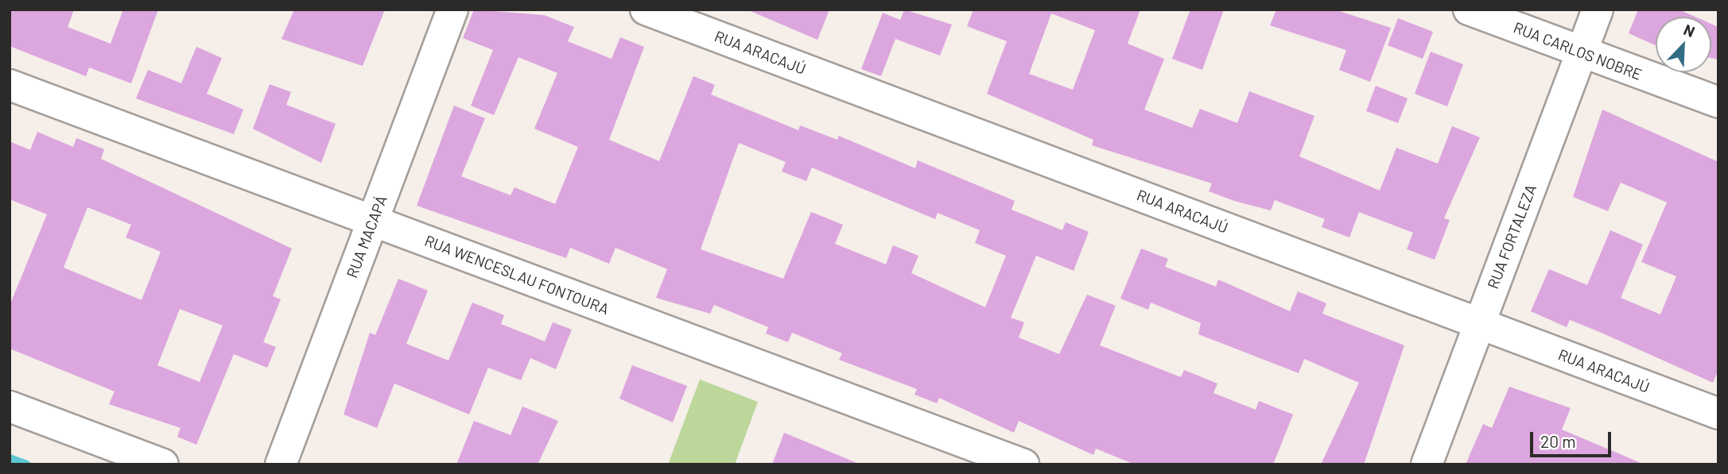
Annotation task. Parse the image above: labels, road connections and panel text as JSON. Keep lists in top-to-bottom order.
{
  "streets": {
    "street": [
      "RUA CARLOS NOBRE",
      "RUA ARACAJÚ",
      "RUA MACAPÁ",
      "RUA FORTALEZA",
      "RUA WENCESLAU FONTOURA"
    ]
  },
  "crossings": [
    ["RUA CARLOS NOBRE", "RUA FORTALEZA"],
    ["RUA ARACAJÚ", "RUA FORTALEZA"],
    ["RUA MACAPÁ", "RUA WENCESLAU FONTOURA"]
  ],
  "scale_bar": "20 m",
  "north": "top right"
}
